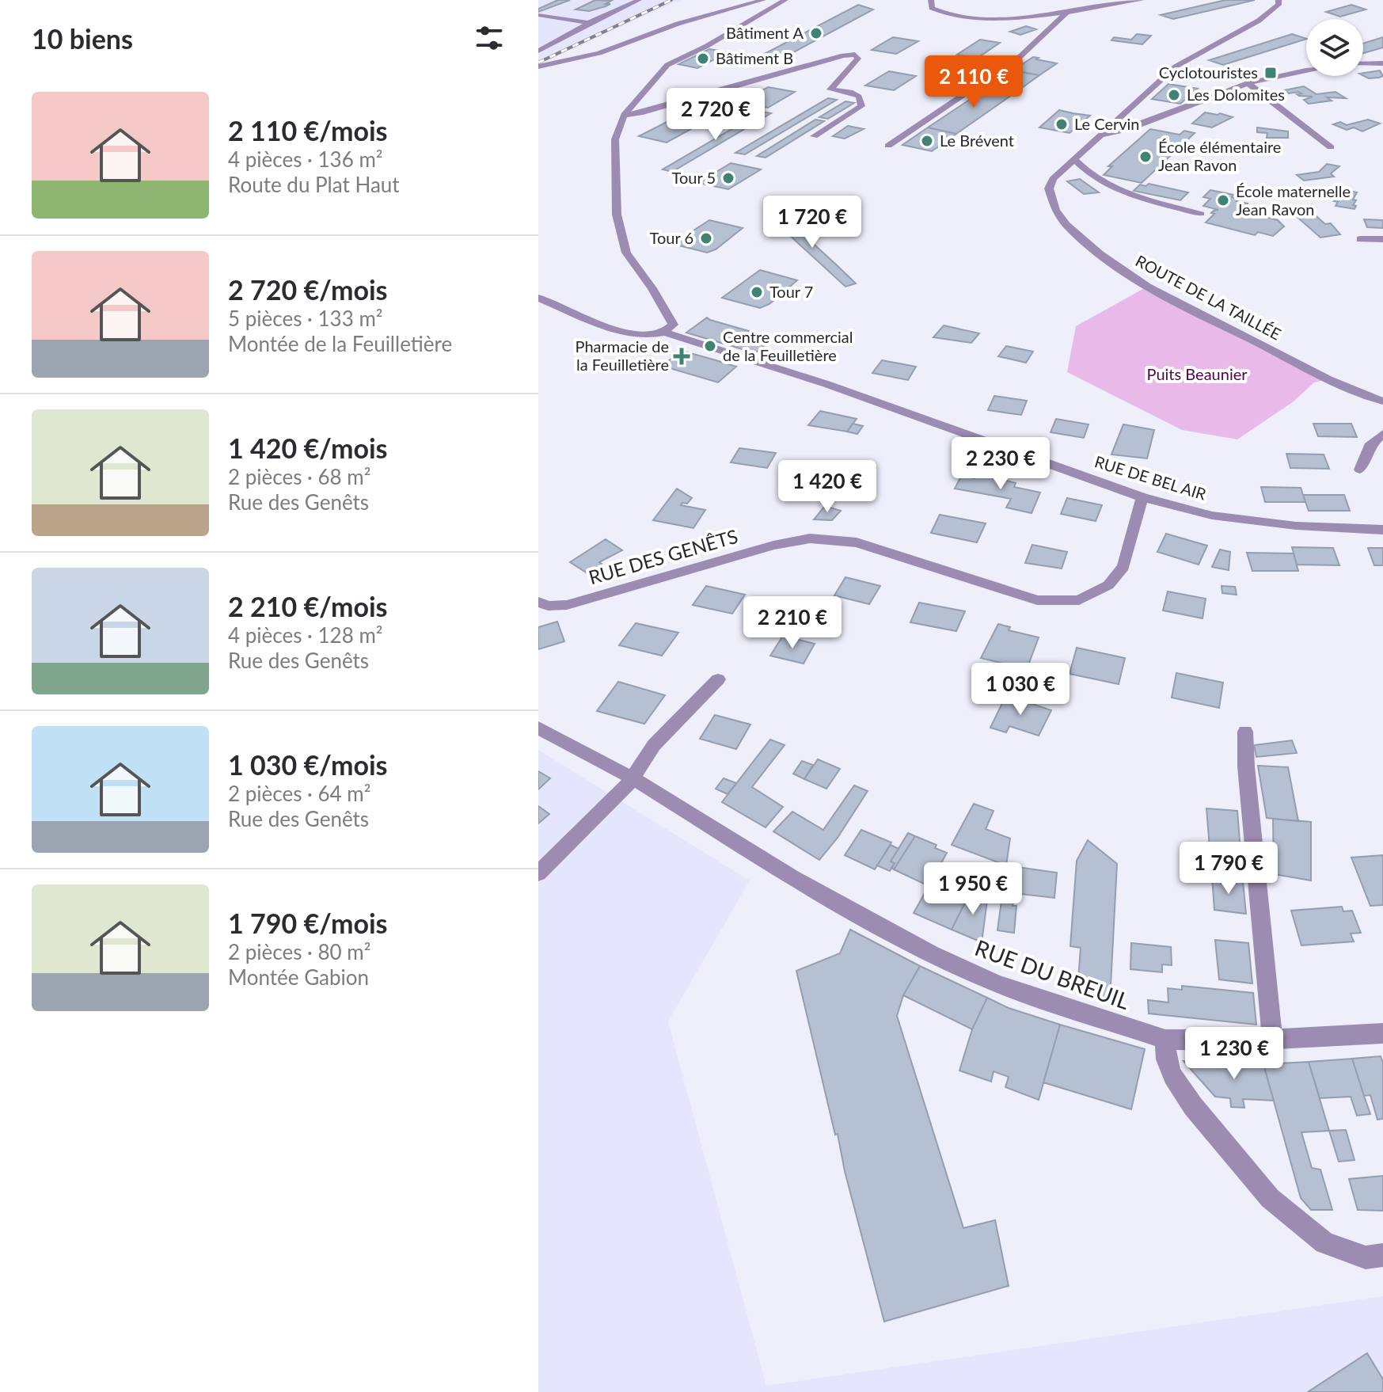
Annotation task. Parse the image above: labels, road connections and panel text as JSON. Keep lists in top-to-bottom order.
{
  "streets": {
    "street": [
      "ROUTE DE LA TAILLÉE",
      "RUE DE BEL AIR",
      "RUE DES GENÊTS",
      "RUE DU BREUIL"
    ]
  },
  "crossings": [
    ["RUE DE BEL AIR", "RUE DES GENÊTS"]
  ],
  "parks": ["Puits Beaunier"],
  "places": {
    "other": [
      "Bâtiment A",
      "Bâtiment B",
      "Les Dolomites",
      "Le Cervin",
      "Le Brévent",
      "École élémentaire Jean Ravon",
      "Tour 5",
      "École maternelle Jean Ravon",
      "Tour 6",
      "Tour 7",
      "Centre commercial de la Feuilletière"
    ],
    "transit": ["Cyclotouristes"],
    "health": ["Pharmacie de la Feuilletière"]
  },
  "page": {
    "heading": "10 biens",
    "price": [
      "2 110 €",
      "2 720 €",
      "1 720 €",
      "2 230 €",
      "1 420 €",
      "2 210 €",
      "1 030 €",
      "1 790 €",
      "1 950 €",
      "1 230 €"
    ],
    "list": [
      {
        "name": "2 110 €/mois",
        "note": "4 pièces · 136 m² · Route du Plat Haut"
      },
      {
        "name": "2 720 €/mois",
        "note": "5 pièces · 133 m² · Montée de la Feuilletière"
      },
      {
        "name": "1 420 €/mois",
        "note": "2 pièces · 68 m² · Rue des Genêts"
      },
      {
        "name": "2 210 €/mois",
        "note": "4 pièces · 128 m² · Rue des Genêts"
      },
      {
        "name": "1 030 €/mois",
        "note": "2 pièces · 64 m² · Rue des Genêts"
      },
      {
        "name": "1 790 €/mois",
        "note": "2 pièces · 80 m² · Montée Gabion"
      }
    ]
  }
}
